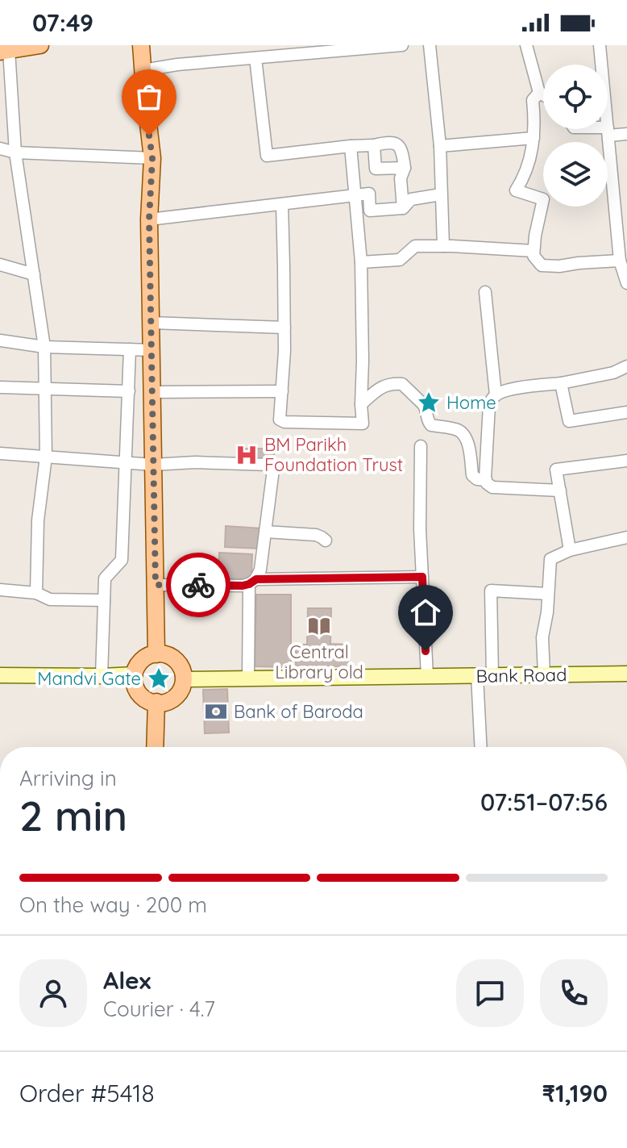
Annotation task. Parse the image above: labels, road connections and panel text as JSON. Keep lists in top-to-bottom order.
{
  "streets": {
    "main road": ["Bank Road"]
  },
  "places": {
    "place": ["Home", "Mandvi Gate"],
    "hospital": ["BM Parikh Foundation Trust"],
    "library": ["Central Library old"],
    "bank": ["Bank of Baroda"]
  },
  "page": {
    "status": "07:49",
    "heading": ["2 min", "Arriving in", "07:51–07:56"],
    "panel": [
      "Alex",
      "Courier · 4.7",
      "Order #5418",
      "₹1,190"
    ],
    "bar": "On the way · 200 m"
  }
}
